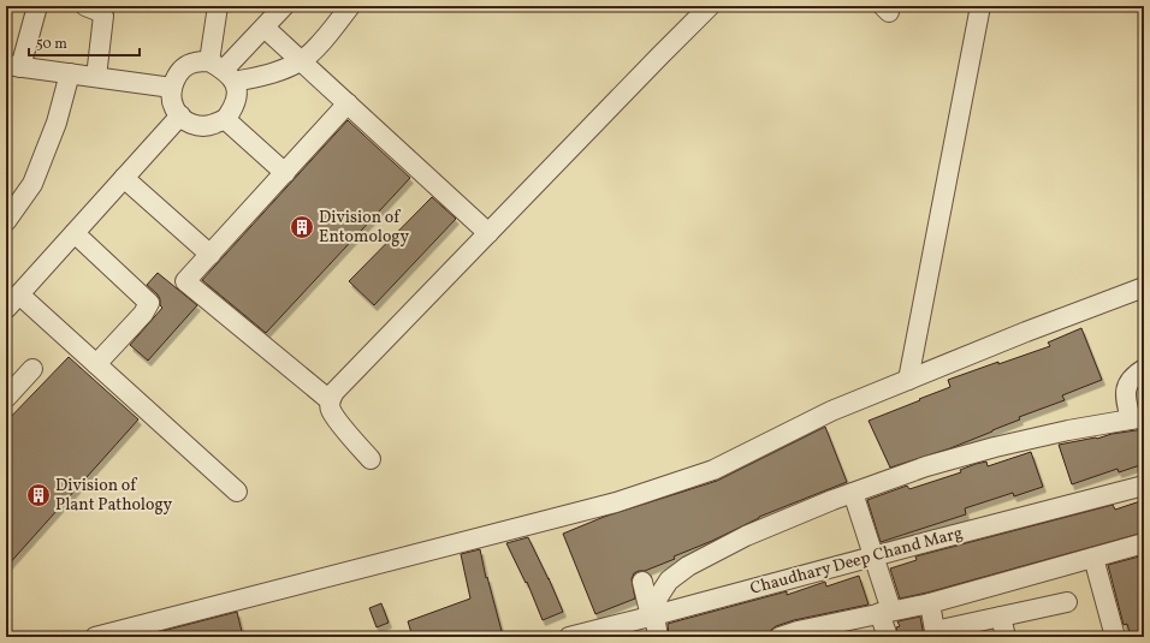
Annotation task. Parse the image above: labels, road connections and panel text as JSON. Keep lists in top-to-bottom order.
{
  "streets": {
    "street": ["Chaudhary Deep Chand Marg"]
  },
  "places": {
    "building": ["Division of Entomology", "Division of Plant Pathology"]
  },
  "scale_bar": "50 m"
}
